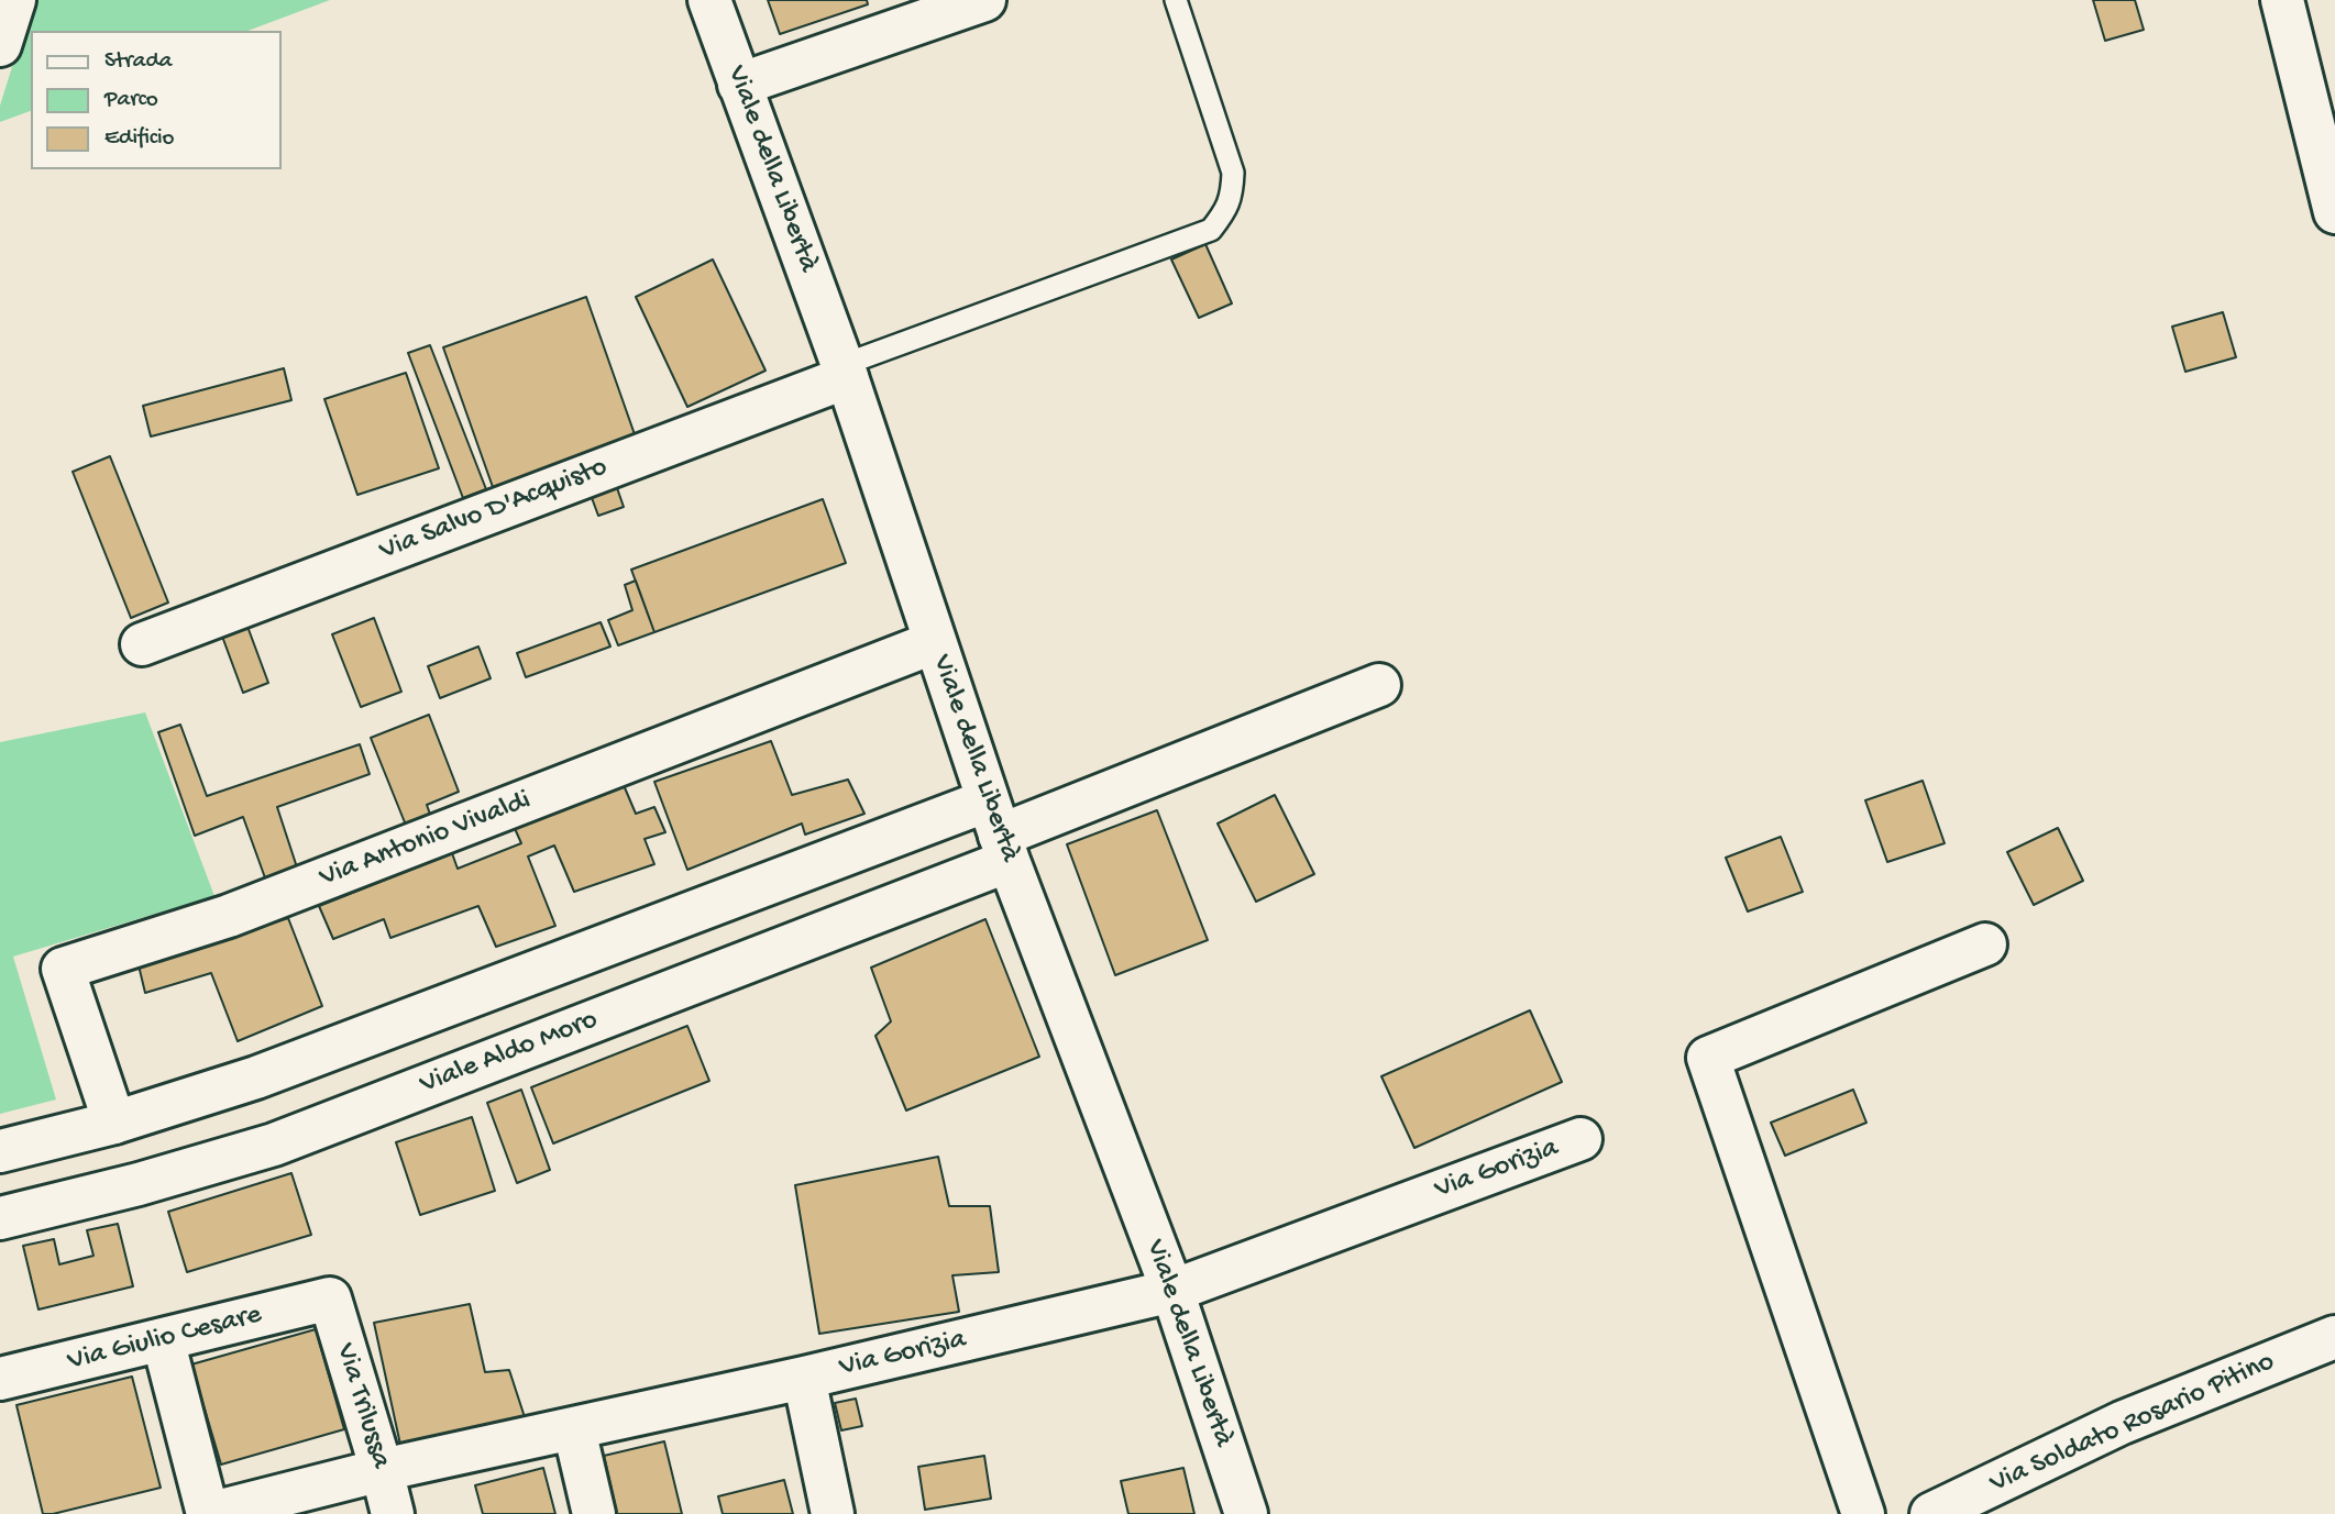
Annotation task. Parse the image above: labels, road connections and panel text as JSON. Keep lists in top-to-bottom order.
{
  "streets": {
    "street": [
      "Viale della Libertà",
      "Via Salvo D'Acquisto",
      "Via Antonio Vivaldi",
      "Viale Aldo Moro",
      "Via Gorizia",
      "Via Giulio Cesare",
      "Via Trilussa",
      "Via Soldato Rosario Pitino"
    ]
  },
  "crossings": [
    ["Viale della Libertà", "Via Salvo D'Acquisto"],
    ["Viale della Libertà", "Via Antonio Vivaldi"],
    ["Viale della Libertà", "Viale Aldo Moro"],
    ["Viale della Libertà", "Via Gorizia"],
    ["Via Gorizia", "Via Trilussa"],
    ["Via Giulio Cesare", "Via Trilussa"]
  ],
  "legend": ["Strada", "Parco", "Edificio"]
}
